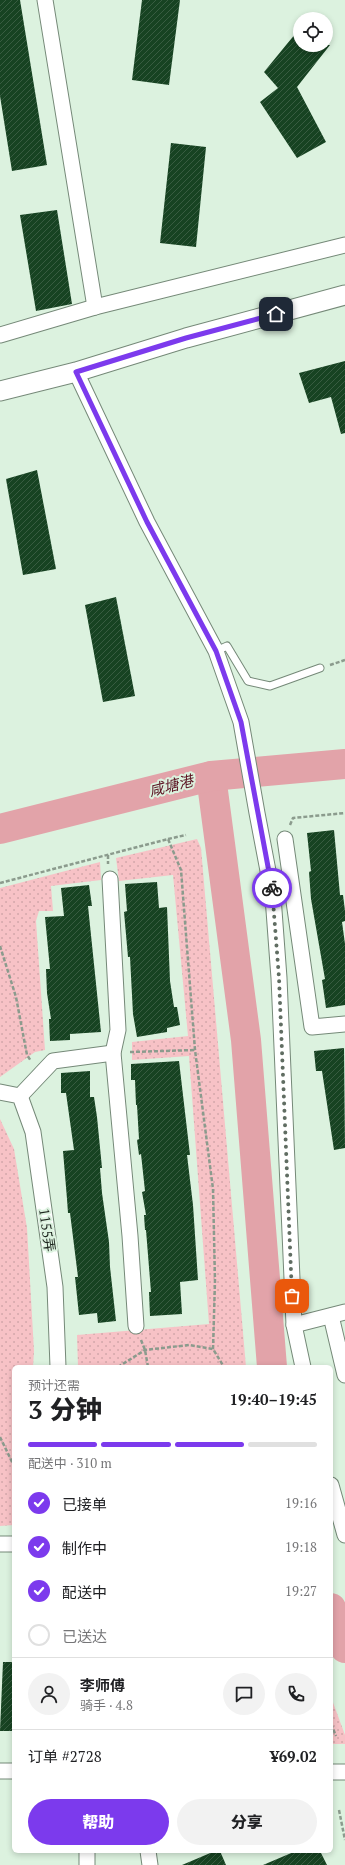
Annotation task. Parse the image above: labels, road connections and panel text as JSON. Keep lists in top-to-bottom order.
{
  "streets": {
    "street": ["1155弄"]
  },
  "water": ["咸塘港"],
  "page": {
    "heading": ["3 分钟", "预计还需", "19:40–19:45"],
    "panel": [
      "李师傅",
      "骑手 · 4.8",
      "订单 #2728",
      "¥69.02"
    ],
    "bar": "配送中 · 310 m",
    "list": [
      ["已接单", "19:16"],
      ["制作中", "19:18"],
      ["配送中", "19:27"],
      "已送达"
    ],
    "buttons": ["帮助", "分享"]
  }
}
